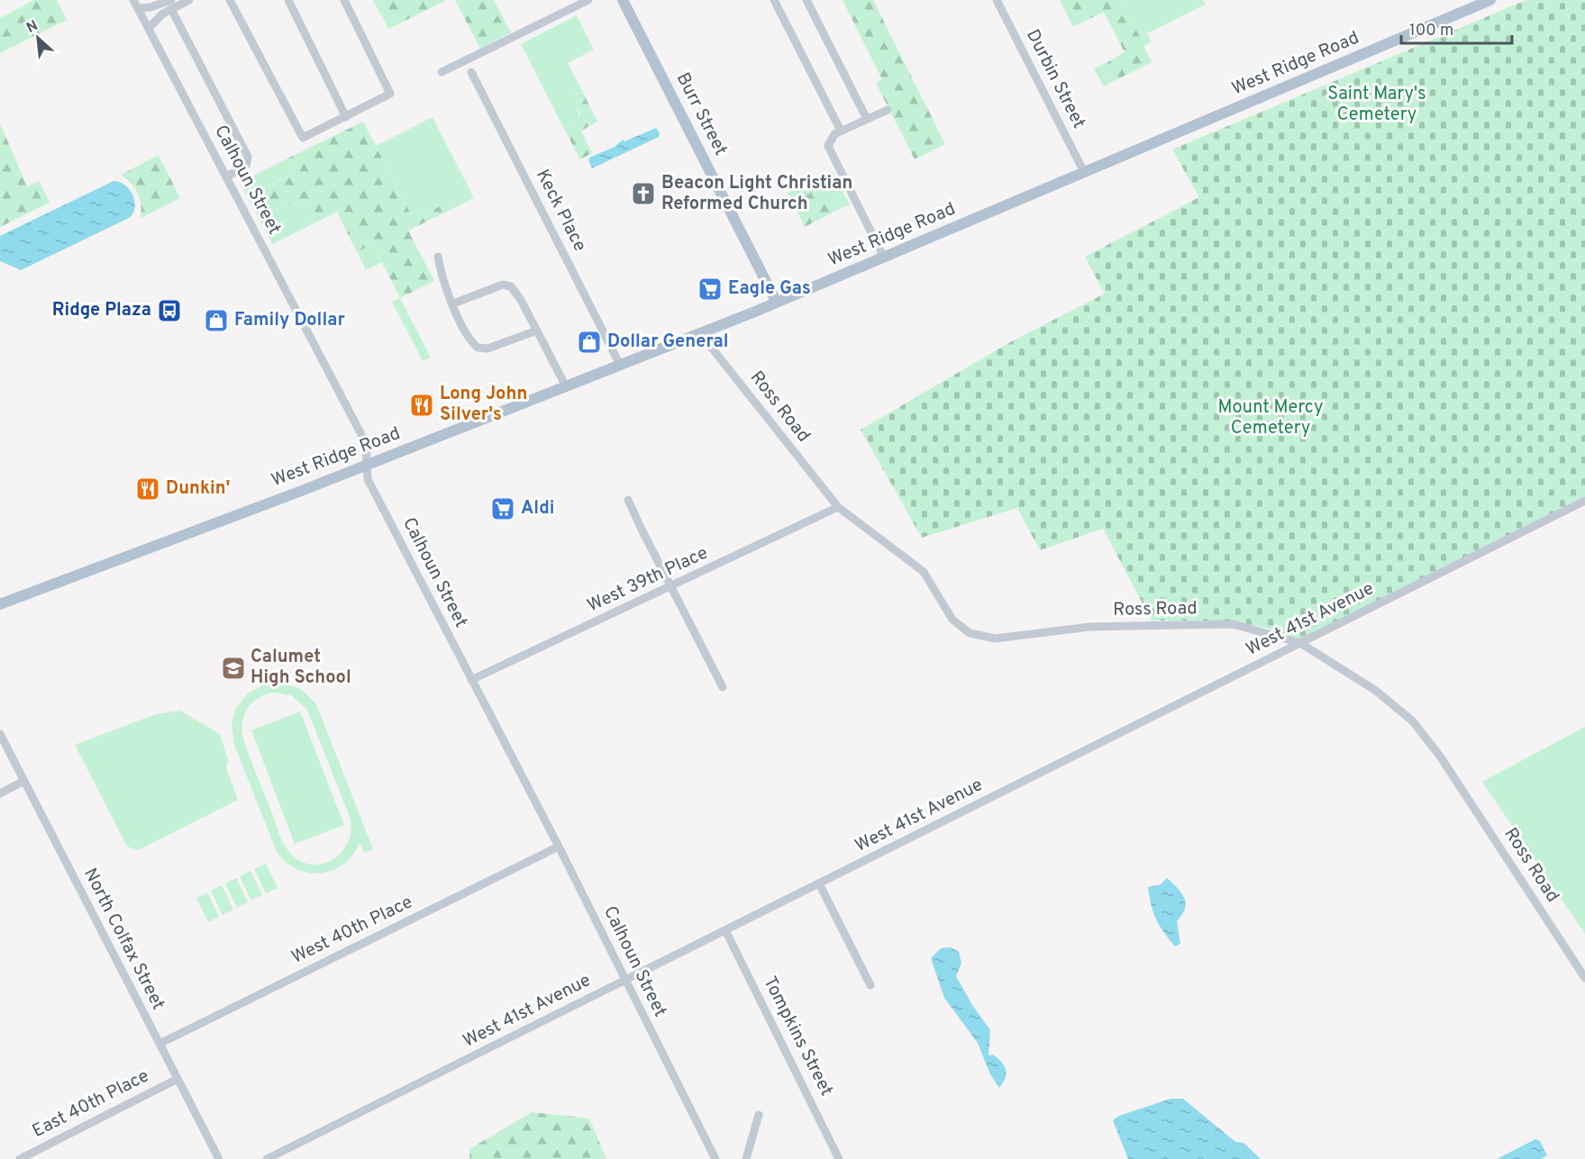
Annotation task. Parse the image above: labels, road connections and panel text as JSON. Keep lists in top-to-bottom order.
{
  "streets": {
    "main road": ["West Ridge Road", "Burr Street"],
    "street": [
      "Durbin Street",
      "Calhoun Street",
      "Keck Place",
      "Ross Road",
      "West 39th Place",
      "West 41st Avenue",
      "West 40th Place",
      "North Colfax Street",
      "Tompkins Street",
      "East 40th Place"
    ]
  },
  "crossings": [
    ["West Ridge Road", "Durbin Street"],
    ["West Ridge Road", "Burr Street"],
    ["West Ridge Road", "Calhoun Street"],
    ["West Ridge Road", "Keck Place"],
    ["West Ridge Road", "Ross Road"],
    ["Calhoun Street", "West 39th Place"],
    ["Calhoun Street", "West 41st Avenue"],
    ["Calhoun Street", "West 40th Place"],
    ["Ross Road", "West 39th Place"],
    ["Ross Road", "West 41st Avenue"],
    ["West 41st Avenue", "Tompkins Street"],
    ["West 40th Place", "North Colfax Street"],
    ["North Colfax Street", "East 40th Place"]
  ],
  "parks": ["Saint Mary's Cemetery", "Mount Mercy Cemetery"],
  "places": {
    "church": ["Beacon Light Christian Reformed Church"],
    "supermarket": ["Eagle Gas", "Aldi"],
    "bus stop": ["Ridge Plaza"],
    "shop": ["Family Dollar", "Dollar General"],
    "restaurant": ["Long John Silver's", "Dunkin'"],
    "school or university": ["Calumet High School"]
  },
  "scale_bar": "100 m",
  "north": "top left"
}
